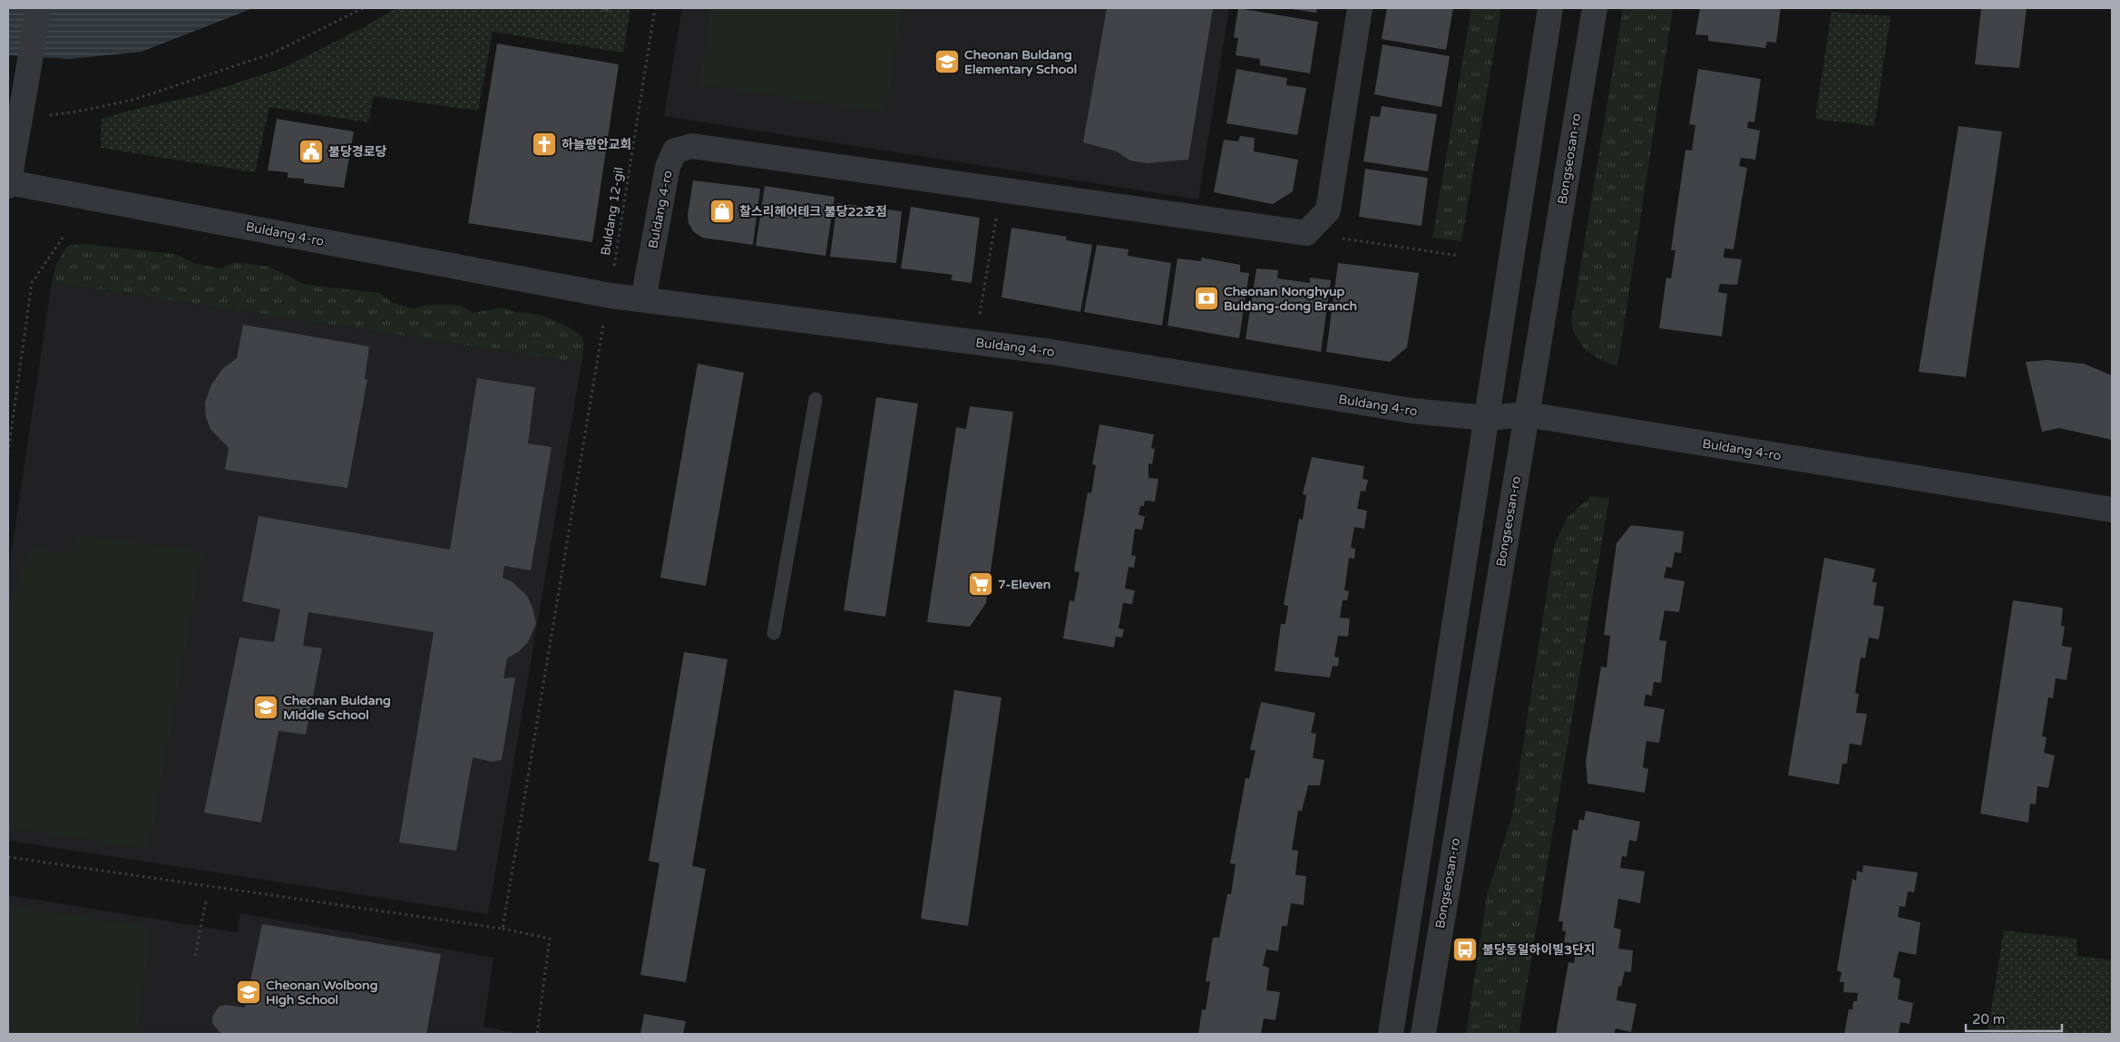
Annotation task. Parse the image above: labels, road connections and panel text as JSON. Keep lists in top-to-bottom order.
{
  "streets": {
    "street": ["Bongseosan-ro", "Buldang 4-ro"],
    "path": ["Buldang 12-gil"]
  },
  "crossings": [
    ["Bongseosan-ro", "Buldang 4-ro"],
    ["Buldang 4-ro", "Buldang 12-gil"]
  ],
  "places": {
    "school or university": ["Cheonan Buldang Elementary School", "Cheonan Buldang Middle School", "Cheonan Wolbong High School"],
    "church": ["하늘평안교회"],
    "public building": ["불당경로당"],
    "shop": ["찰스리헤어테크 불당22호점"],
    "bank": ["Cheonan Nonghyup Buldang-dong Branch"],
    "supermarket": ["7-Eleven"],
    "bus stop": ["불당동일하이빌3단지"]
  },
  "scale_bar": "20 m"
}
